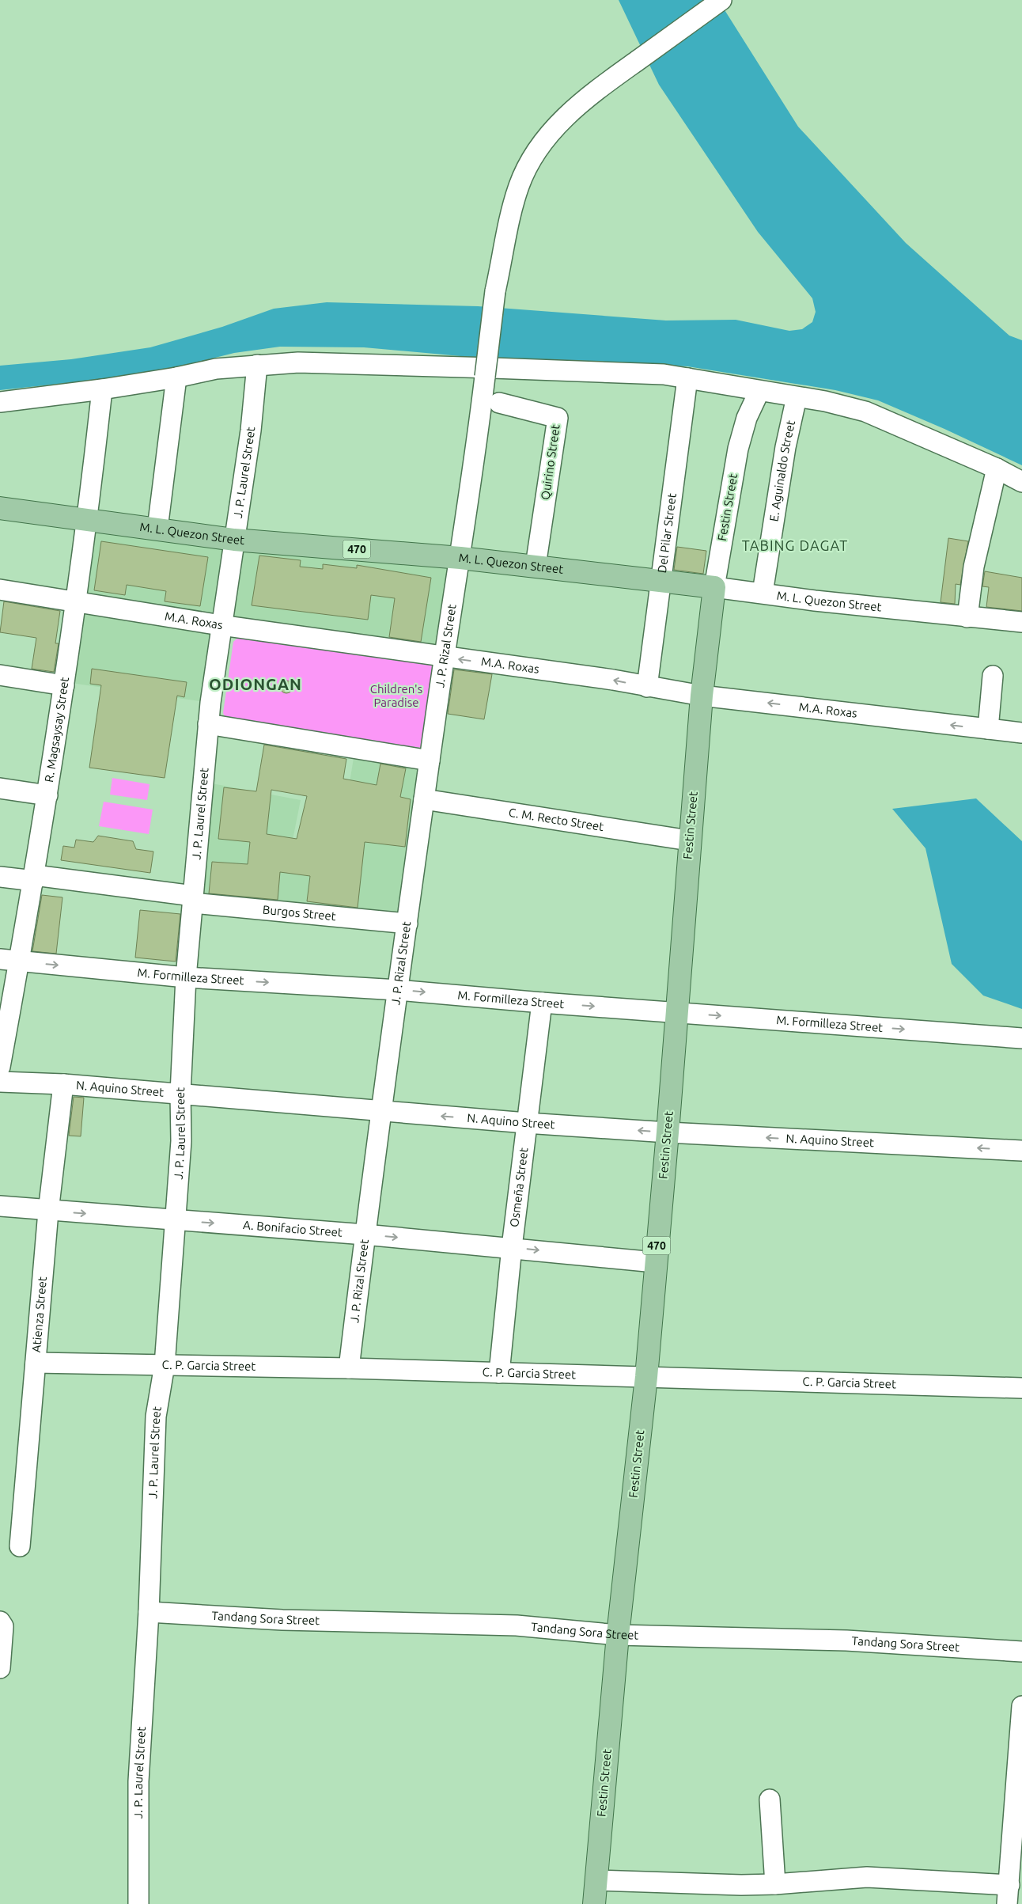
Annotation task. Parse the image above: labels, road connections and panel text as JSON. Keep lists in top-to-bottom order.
{
  "streets": {
    "main road": ["Festin Street", "M. L. Quezon Street", "470"],
    "street": [
      "Quirino Street",
      "J. P. Laurel Street",
      "E. Aguinaldo Street",
      "Del Pilar Street",
      "M.A. Roxas",
      "J. P. Rizal Street",
      "R. Magsaysay Street",
      "C. M. Recto Street",
      "Burgos Street",
      "M. Formilleza Street",
      "N. Aquino Street",
      "Osmeña Street",
      "A. Bonifacio Street",
      "Atienza Street",
      "C. P. Garcia Street",
      "Tandang Sora Street"
    ]
  },
  "crossings": [
    ["Quirino Street", "M. L. Quezon Street"],
    ["J. P. Laurel Street", "M. L. Quezon Street"],
    ["J. P. Laurel Street", "M.A. Roxas"],
    ["J. P. Laurel Street", "Burgos Street"],
    ["J. P. Laurel Street", "M. Formilleza Street"],
    ["J. P. Laurel Street", "N. Aquino Street"],
    ["J. P. Laurel Street", "A. Bonifacio Street"],
    ["J. P. Laurel Street", "C. P. Garcia Street"],
    ["J. P. Laurel Street", "Tandang Sora Street"],
    ["E. Aguinaldo Street", "M. L. Quezon Street"],
    ["Festin Street", "M. L. Quezon Street"],
    ["Festin Street", "M.A. Roxas"],
    ["Festin Street", "C. M. Recto Street"],
    ["Festin Street", "M. Formilleza Street"],
    ["Festin Street", "N. Aquino Street"],
    ["Festin Street", "A. Bonifacio Street"],
    ["Festin Street", "C. P. Garcia Street"],
    ["Festin Street", "Tandang Sora Street"],
    ["Del Pilar Street", "M. L. Quezon Street"],
    ["Del Pilar Street", "M.A. Roxas"],
    ["M. L. Quezon Street", "J. P. Rizal Street"],
    ["M. L. Quezon Street", "R. Magsaysay Street"],
    ["M.A. Roxas", "J. P. Rizal Street"],
    ["M.A. Roxas", "R. Magsaysay Street"],
    ["J. P. Rizal Street", "C. M. Recto Street"],
    ["J. P. Rizal Street", "Burgos Street"],
    ["J. P. Rizal Street", "M. Formilleza Street"],
    ["J. P. Rizal Street", "N. Aquino Street"],
    ["J. P. Rizal Street", "A. Bonifacio Street"],
    ["J. P. Rizal Street", "C. P. Garcia Street"],
    ["R. Magsaysay Street", "Burgos Street"],
    ["R. Magsaysay Street", "M. Formilleza Street"],
    ["M. Formilleza Street", "Osmeña Street"],
    ["N. Aquino Street", "Osmeña Street"],
    ["N. Aquino Street", "Atienza Street"],
    ["Osmeña Street", "A. Bonifacio Street"],
    ["Osmeña Street", "C. P. Garcia Street"],
    ["A. Bonifacio Street", "Atienza Street"],
    ["Atienza Street", "C. P. Garcia Street"]
  ],
  "one_way": [
    "M.A. Roxas",
    "M. Formilleza Street",
    "N. Aquino Street",
    "A. Bonifacio Street"
  ],
  "districts": ["TABING DAGAT", "ODIONGAN"],
  "parks": ["Children's Paradise"]
}
